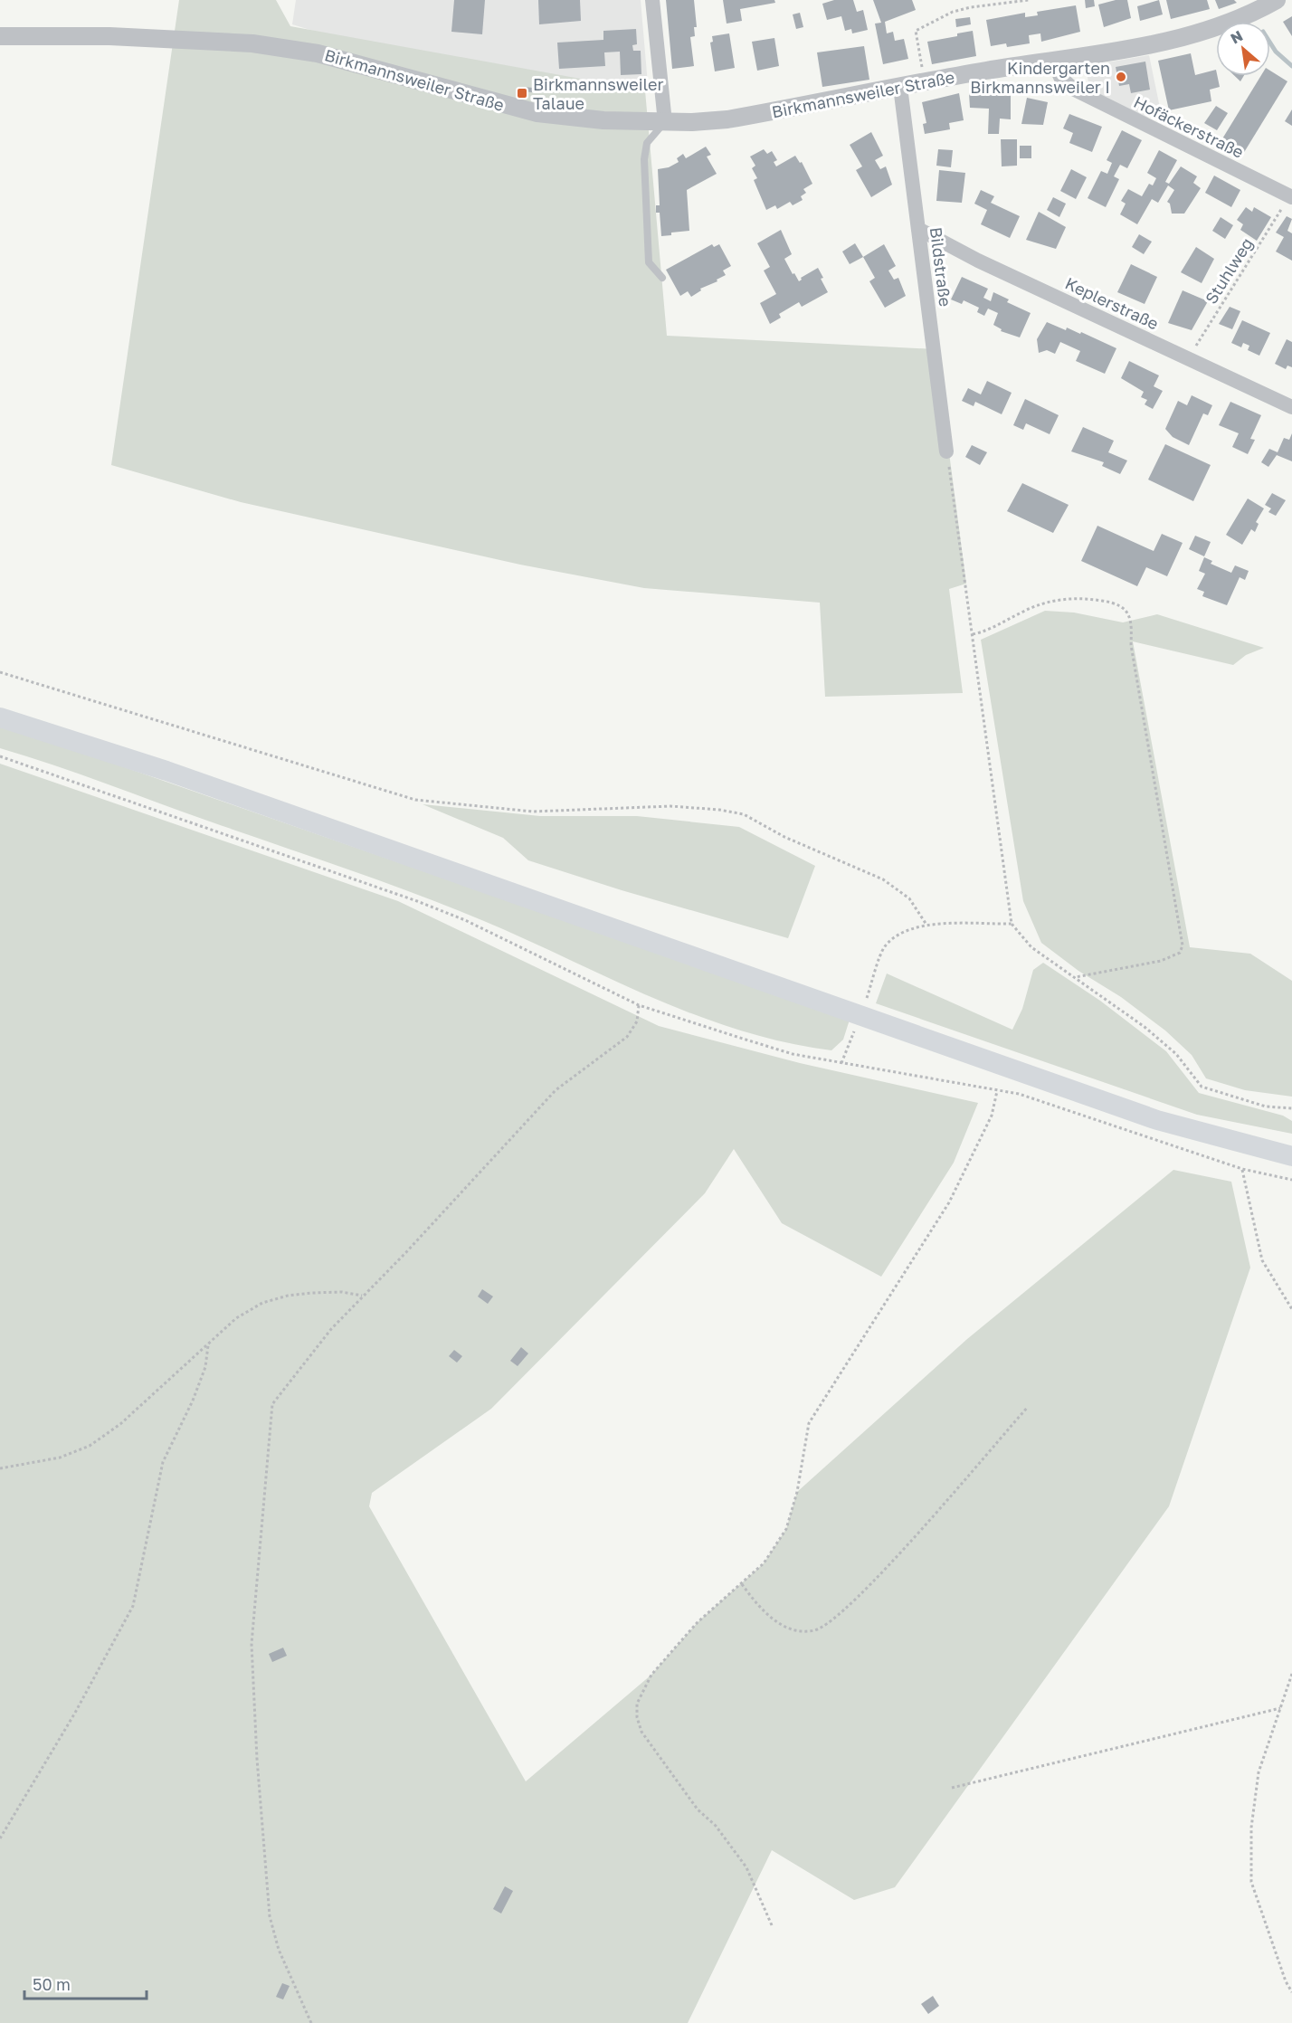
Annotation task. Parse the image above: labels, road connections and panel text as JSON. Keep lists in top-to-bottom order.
{
  "streets": {
    "street": [
      "Birkmannsweiler Straße",
      "Hofäckerstraße",
      "Bildstraße",
      "Keplerstraße"
    ],
    "path": ["Stuhlweg"]
  },
  "crossings": [
    ["Birkmannsweiler Straße", "Hofäckerstraße"],
    ["Birkmannsweiler Straße", "Bildstraße"],
    ["Hofäckerstraße", "Stuhlweg"],
    ["Bildstraße", "Keplerstraße"],
    ["Stuhlweg", "Keplerstraße"]
  ],
  "places": {
    "other": ["Kindergarten Birkmannsweiler I"],
    "transit": ["Birkmannsweiler Talaue"]
  },
  "scale_bar": "50 m",
  "north": "top left"
}
